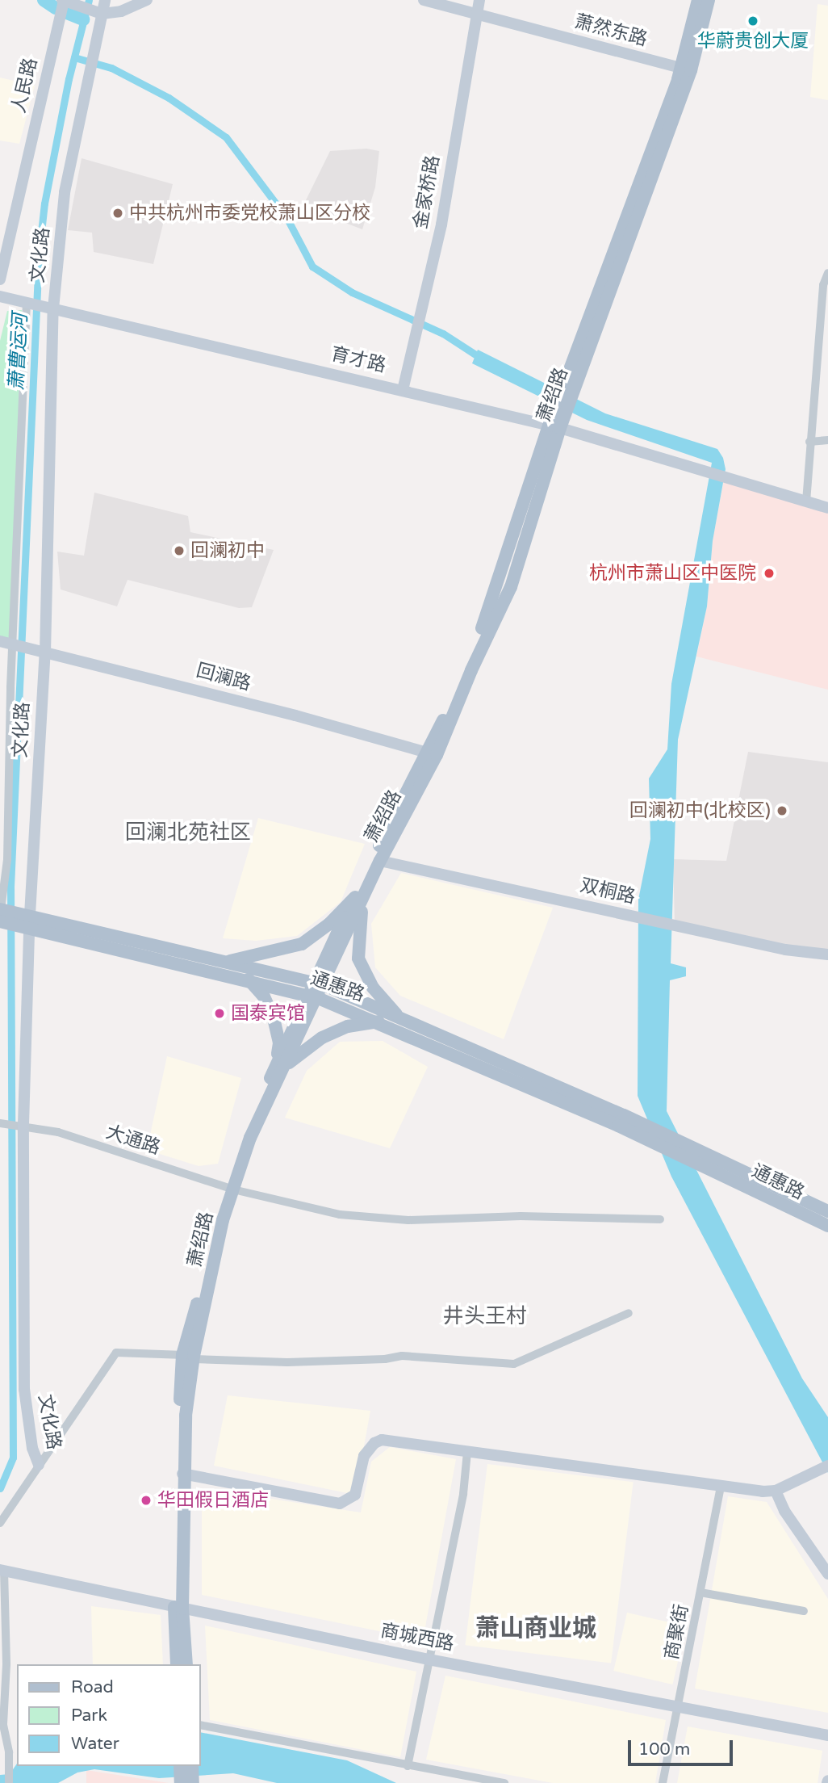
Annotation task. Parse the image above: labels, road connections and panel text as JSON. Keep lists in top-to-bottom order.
{
  "streets": {
    "main road": ["萧绍路", "通惠路"],
    "street": [
      "萧然东路",
      "人民路",
      "金家桥路",
      "文化路",
      "育才路",
      "回澜路",
      "双桐路",
      "大通路",
      "商聚街",
      "商城西路"
    ]
  },
  "crossings": [
    ["萧然东路", "金家桥路"],
    ["萧然东路", "萧绍路"],
    ["金家桥路", "育才路"],
    ["文化路", "育才路"],
    ["文化路", "回澜路"],
    ["文化路", "通惠路"],
    ["文化路", "大通路"],
    ["育才路", "萧绍路"],
    ["萧绍路", "回澜路"],
    ["萧绍路", "双桐路"],
    ["萧绍路", "通惠路"],
    ["萧绍路", "大通路"],
    ["萧绍路", "商城西路"],
    ["商聚街", "商城西路"]
  ],
  "districts": ["回澜北苑社区", "井头王村", "萧山商业城"],
  "water": ["萧曹运河"],
  "places": [
    "华蔚贵创大厦",
    "中共杭州市委党校萧山区分校",
    "回澜初中",
    "杭州市萧山区中医院",
    "回澜初中(北校区)",
    "国泰宾馆",
    "华田假日酒店"
  ],
  "legend": ["Road", "Park", "Water"],
  "scale_bar": "100 m"
}
